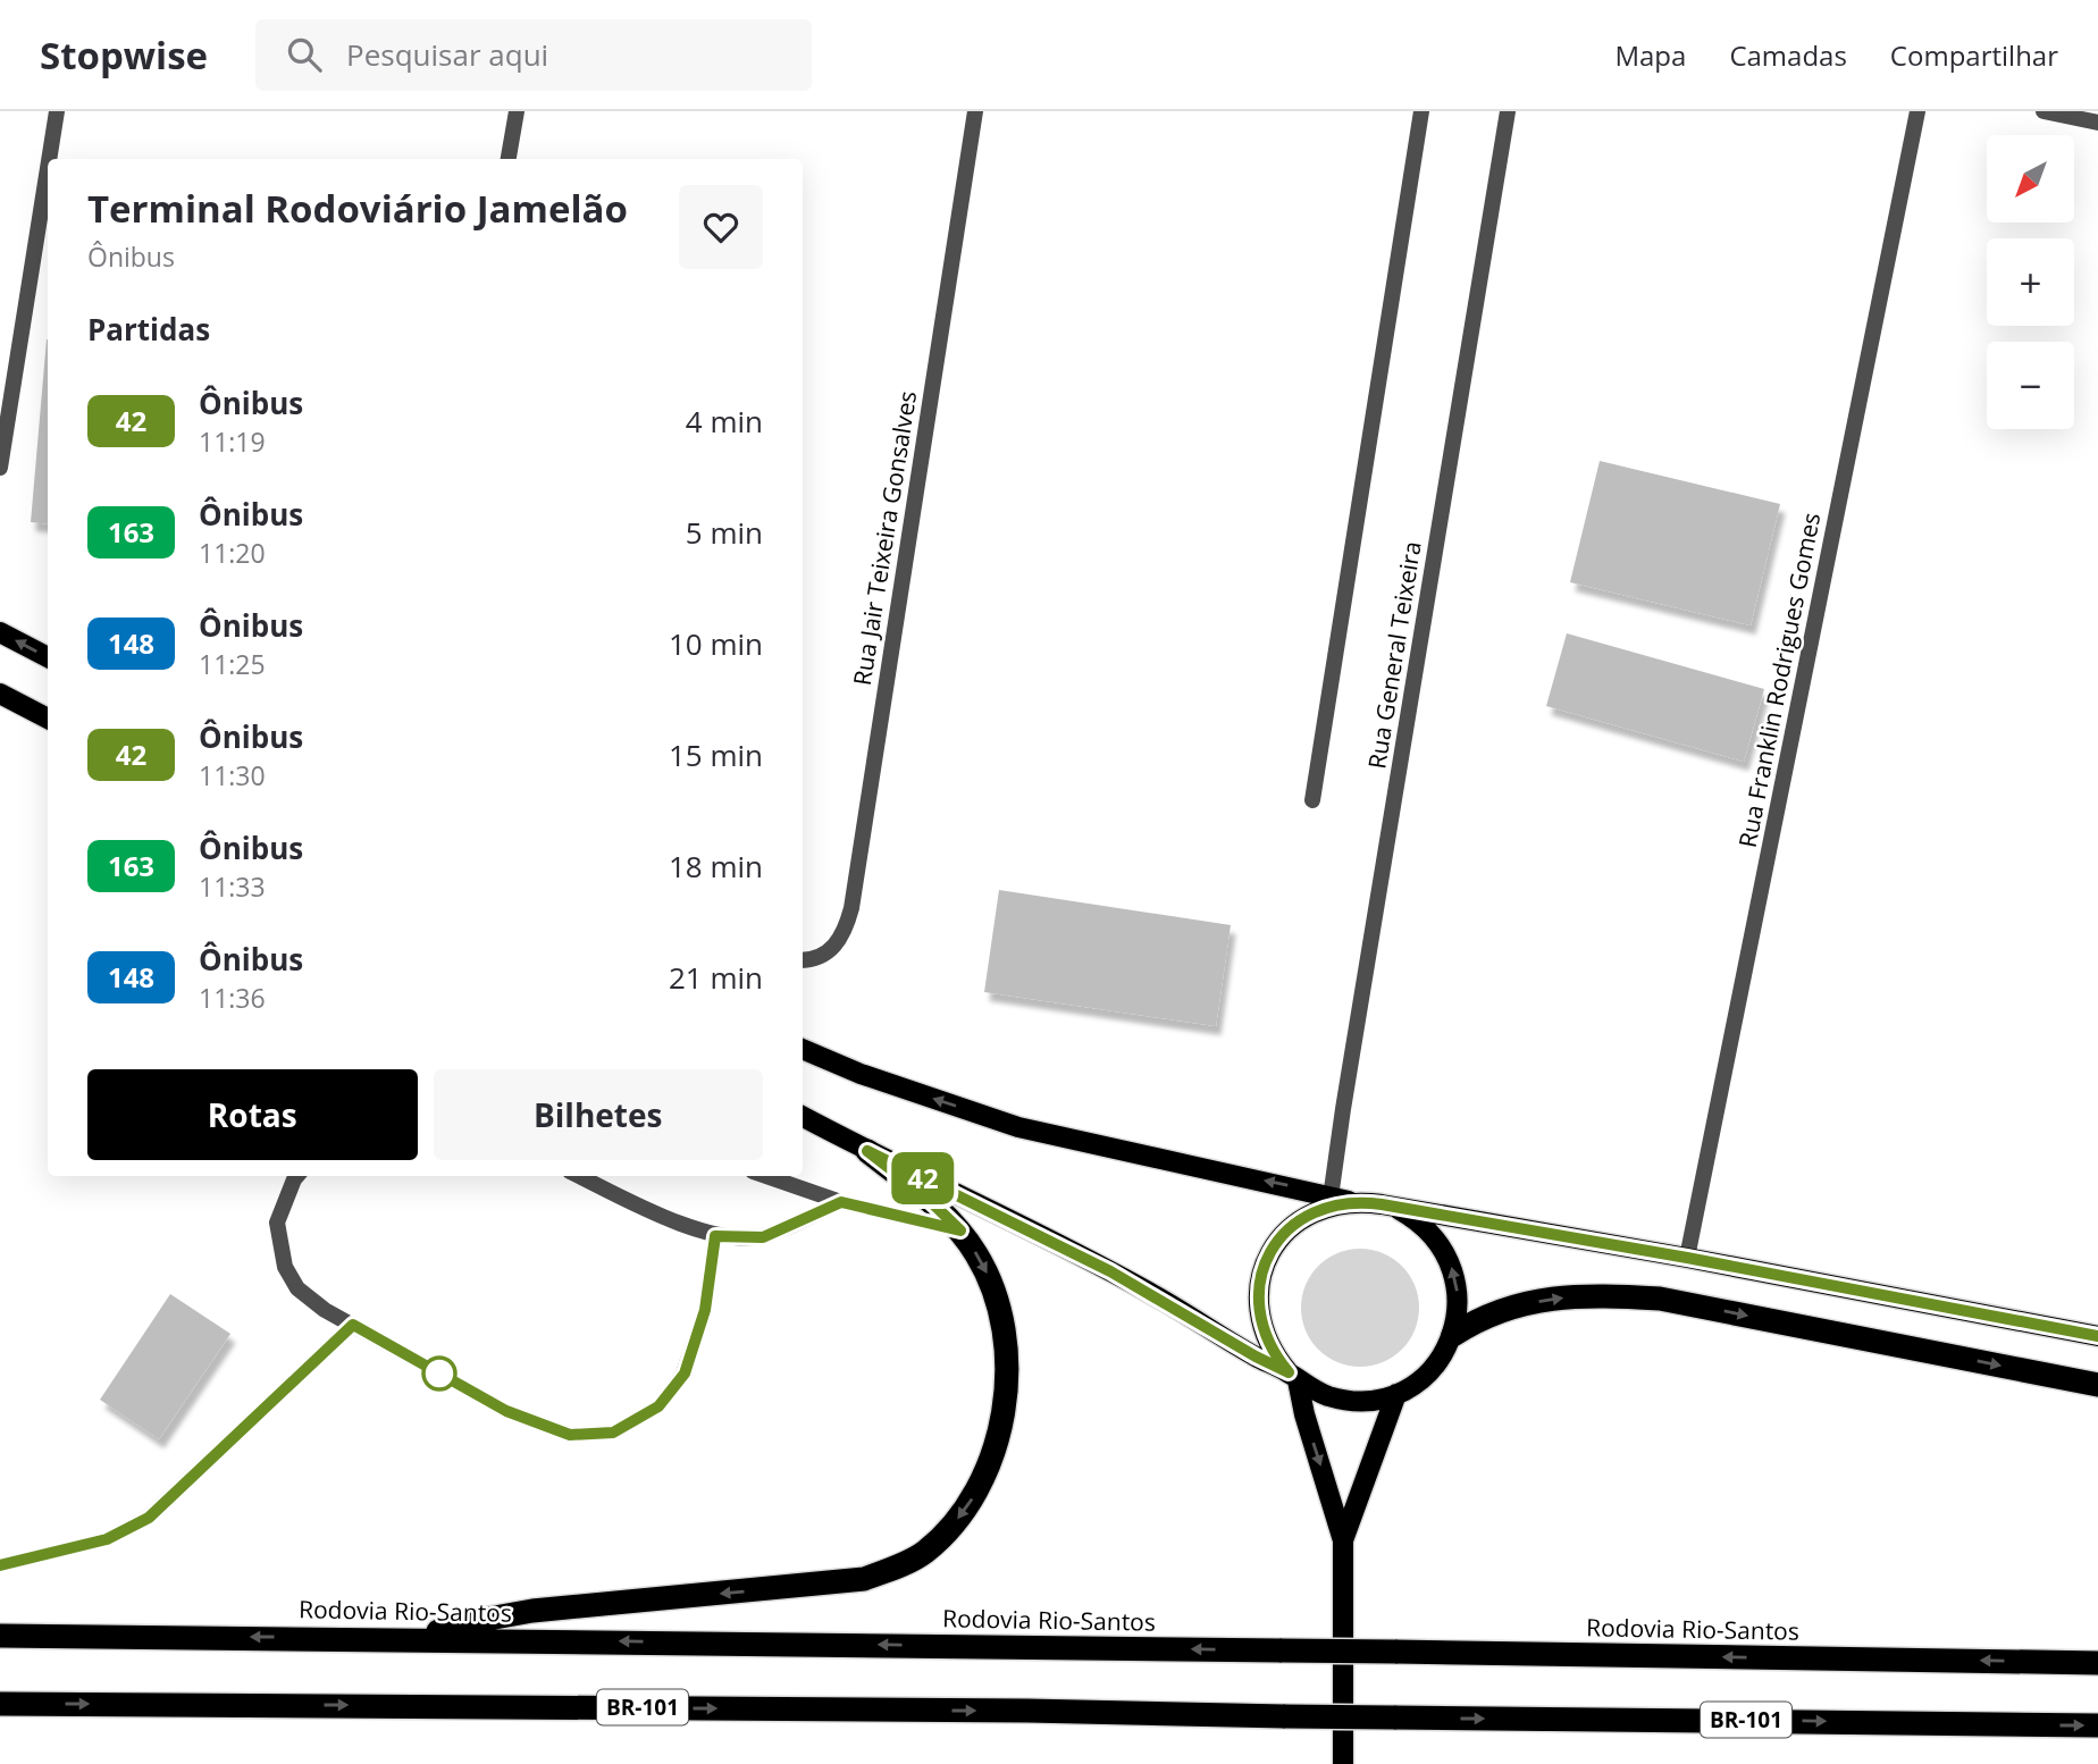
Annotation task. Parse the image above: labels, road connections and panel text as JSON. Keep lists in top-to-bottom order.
{
  "streets": {
    "highway": ["Rodovia Rio-Santos", "BR-101"],
    "street": ["Rua Jair Teixeira Gonsalves", "Rua General Teixeira", "Rua Franklin Rodrigues Gomes"]
  },
  "lines": ["bus line 42"],
  "north": "bottom left",
  "page": {
    "header": "Stopwise",
    "search": "Pesquisar aqui",
    "nav": ["Mapa", "Camadas", "Compartilhar"],
    "on_map": "42",
    "map_buttons": ["+", "−"],
    "heading": [
      ["Terminal Rodoviário Jamelão", "Ônibus"],
      "Partidas"
    ],
    "list": [
      {
        "mark": "42",
        "name": "Ônibus",
        "note": "11:19",
        "value": "4 min"
      },
      {
        "mark": "163",
        "name": "Ônibus",
        "note": "11:20",
        "value": "5 min"
      },
      {
        "mark": "148",
        "name": "Ônibus",
        "note": "11:25",
        "value": "10 min"
      },
      {
        "mark": "42",
        "name": "Ônibus",
        "note": "11:30",
        "value": "15 min"
      },
      {
        "mark": "163",
        "name": "Ônibus",
        "note": "11:33",
        "value": "18 min"
      },
      {
        "mark": "148",
        "name": "Ônibus",
        "note": "11:36",
        "value": "21 min"
      }
    ],
    "buttons": ["Rotas", "Bilhetes"]
  }
}
